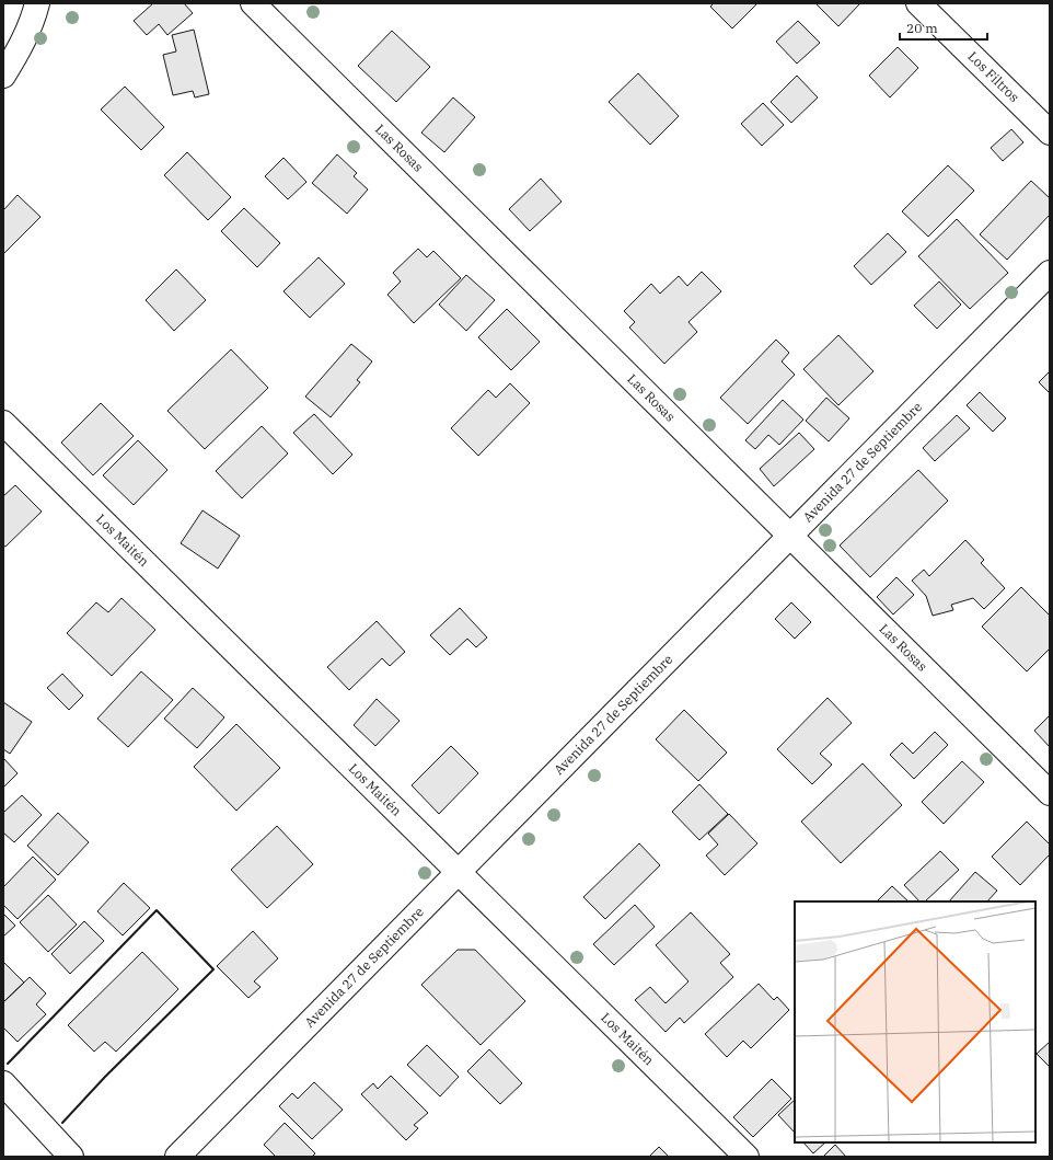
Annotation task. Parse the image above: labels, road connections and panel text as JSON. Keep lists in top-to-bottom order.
{
  "streets": {
    "street": [
      "Los Filtros",
      "Las Rosas",
      "Avenida 27 de Septiembre",
      "Los Maitén"
    ]
  },
  "crossings": [
    ["Las Rosas", "Avenida 27 de Septiembre"],
    ["Avenida 27 de Septiembre", "Los Maitén"]
  ],
  "scale_bar": "20 m"
}
